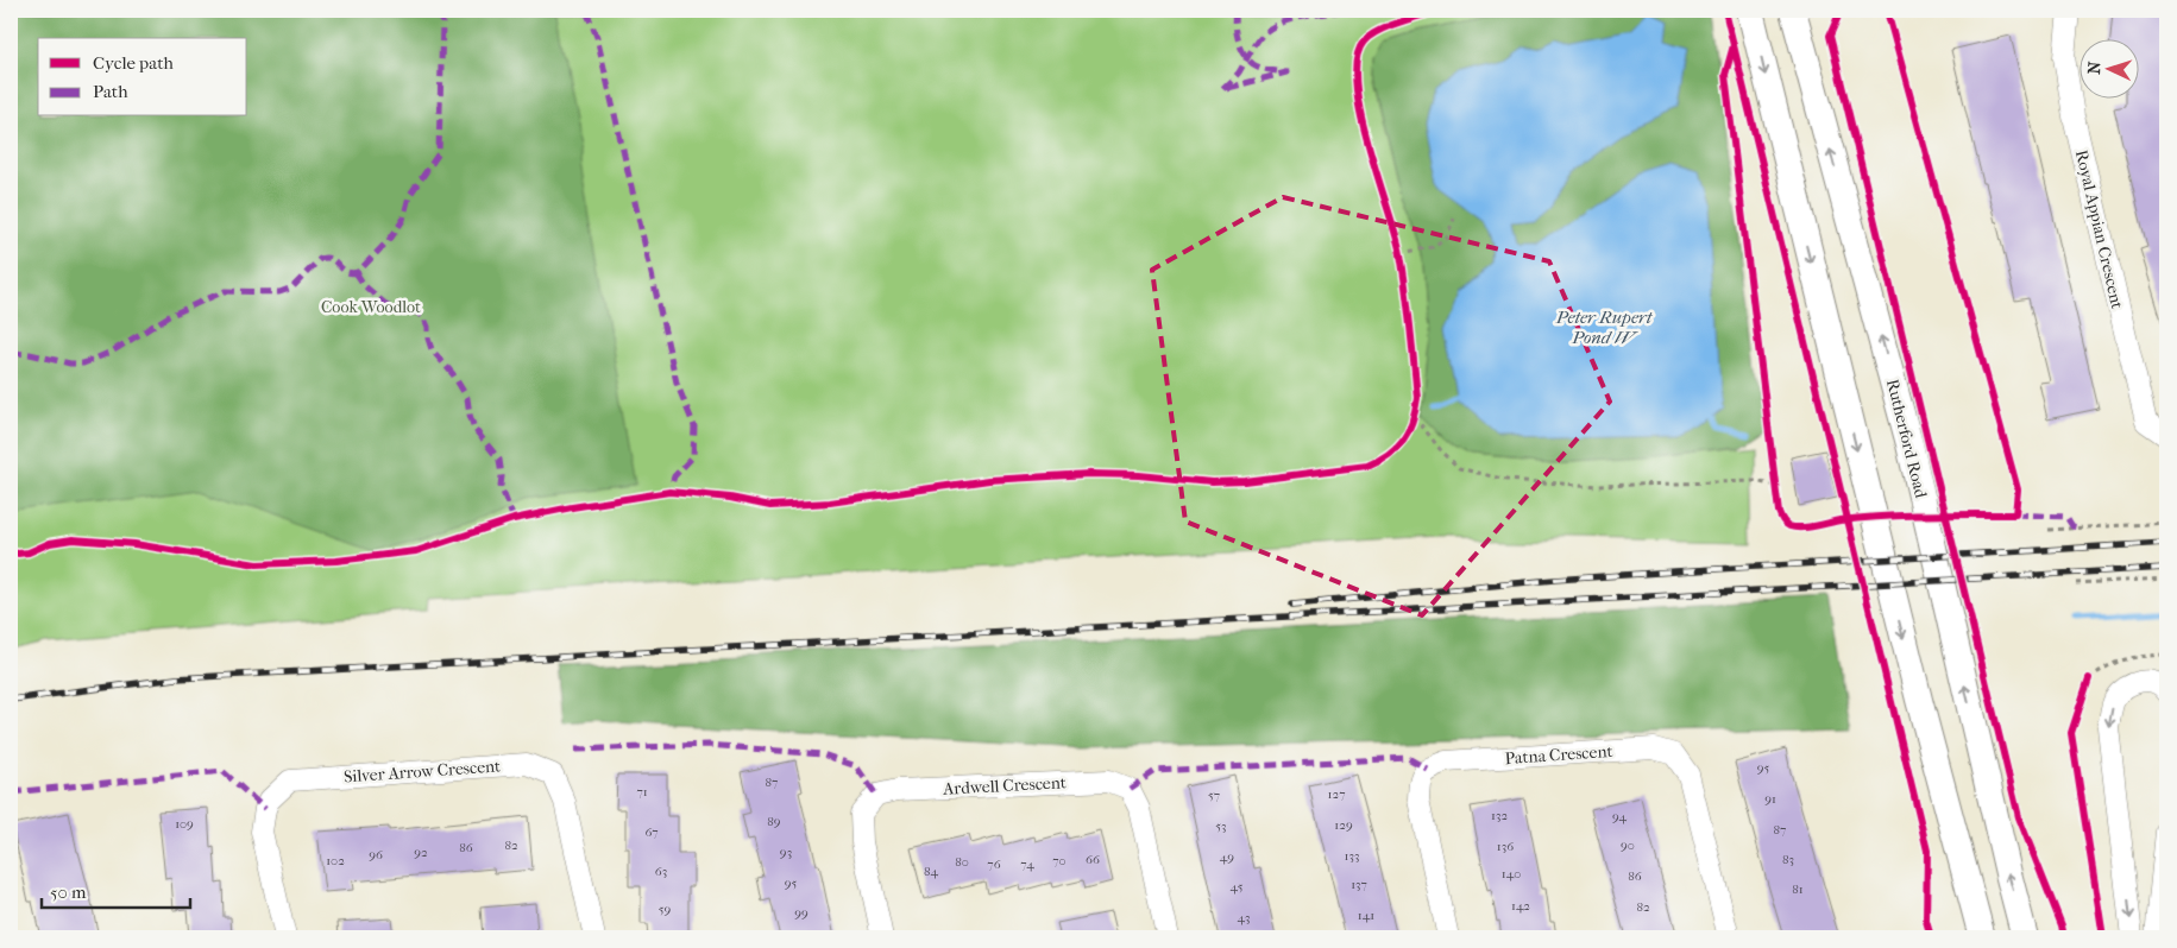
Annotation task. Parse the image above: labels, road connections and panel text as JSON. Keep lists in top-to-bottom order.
{
  "streets": {
    "main road": ["Rutherford Road"],
    "street": [
      "Royal Appian Crescent",
      "Patna Crescent",
      "Silver Arrow Crescent",
      "Ardwell Crescent"
    ]
  },
  "water": ["Peter Rupert Pond W"],
  "parks": ["Cook Woodlot"],
  "house_numbers": [
    "95",
    "87",
    "71",
    "127",
    "57",
    "91",
    "132",
    "94",
    "89",
    "109",
    "129",
    "53",
    "87",
    "67",
    "82",
    "90",
    "136",
    "86",
    "92",
    "93",
    "96",
    "133",
    "49",
    "66",
    "83",
    "102",
    "70",
    "80",
    "76",
    "74",
    "63",
    "84",
    "140",
    "86",
    "95",
    "137",
    "45",
    "81",
    "142",
    "82",
    "59",
    "99",
    "141",
    "43"
  ],
  "legend": ["Cycle path", "Path"],
  "scale_bar": "50 m",
  "north": "left"
}
